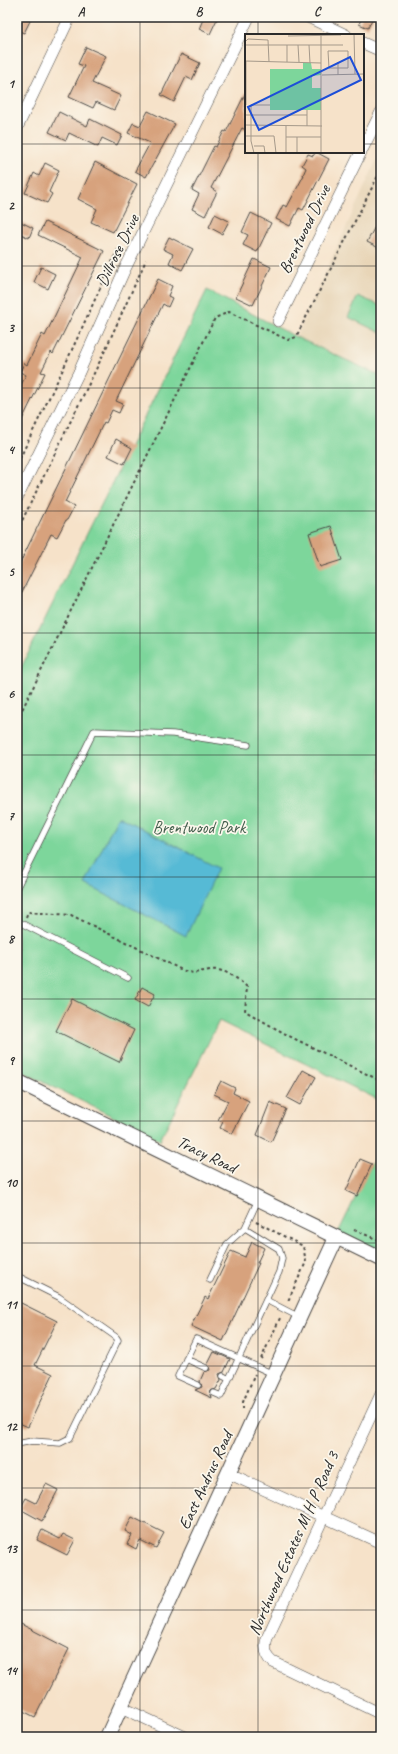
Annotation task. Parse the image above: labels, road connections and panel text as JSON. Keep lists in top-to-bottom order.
{
  "streets": {
    "street": [
      "Brentwood Drive",
      "Dillrose Drive",
      "Tracy Road",
      "East Andrus Road",
      "Northwood Estates M H P Road 3"
    ]
  },
  "crossings": [
    ["Tracy Road", "East Andrus Road"]
  ],
  "parks": ["Brentwood Park"],
  "grid": {
    "columns": ["A", "B", "C"],
    "rows": [
      "1",
      "2",
      "3",
      "4",
      "5",
      "6",
      "7",
      "8",
      "9",
      "10",
      "11",
      "12",
      "13",
      "14"
    ]
  }
}
